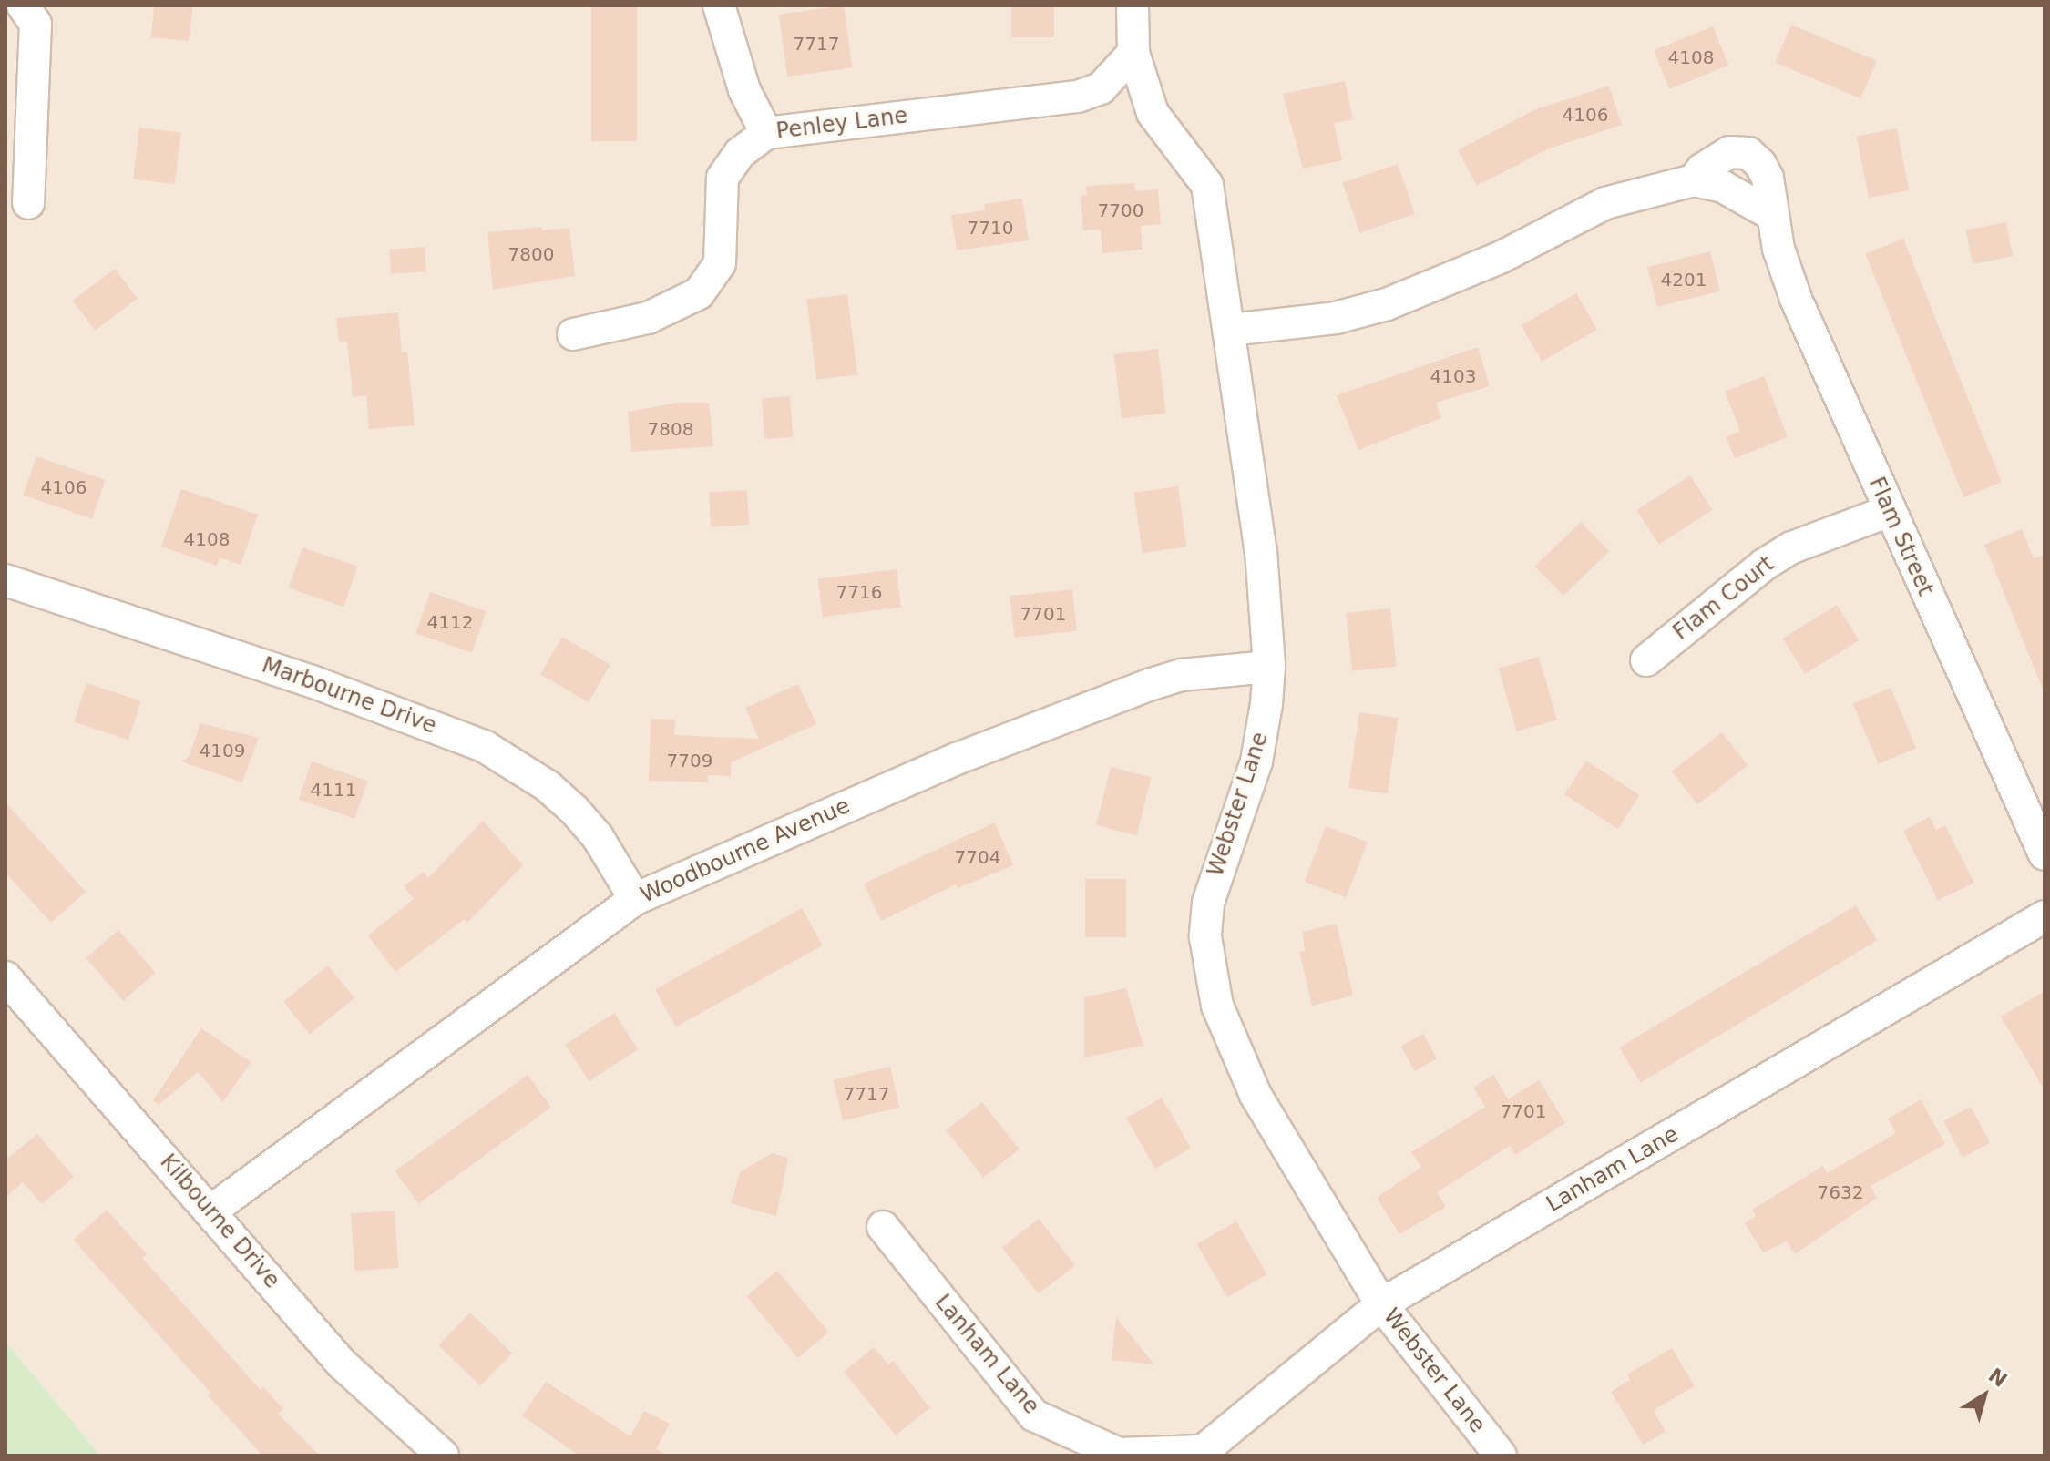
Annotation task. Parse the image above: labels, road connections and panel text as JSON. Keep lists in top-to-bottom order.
{
  "streets": {
    "street": [
      "Penley Lane",
      "Flam Street",
      "Flam Court",
      "Marbourne Drive",
      "Webster Lane",
      "Woodbourne Avenue",
      "Lanham Lane",
      "Kilbourne Drive"
    ]
  },
  "crossings": [
    ["Penley Lane", "Webster Lane"],
    ["Flam Street", "Flam Court"],
    ["Flam Street", "Webster Lane"],
    ["Marbourne Drive", "Woodbourne Avenue"],
    ["Webster Lane", "Woodbourne Avenue"],
    ["Webster Lane", "Lanham Lane"],
    ["Woodbourne Avenue", "Kilbourne Drive"]
  ],
  "house_numbers": [
    "7717",
    "4108",
    "4106",
    "7700",
    "7710",
    "7800",
    "4201",
    "4103",
    "7808",
    "4106",
    "4108",
    "7716",
    "7701",
    "4112",
    "4109",
    "7709",
    "4111",
    "7704",
    "7717",
    "7701",
    "7632"
  ],
  "north": "top right"
}
